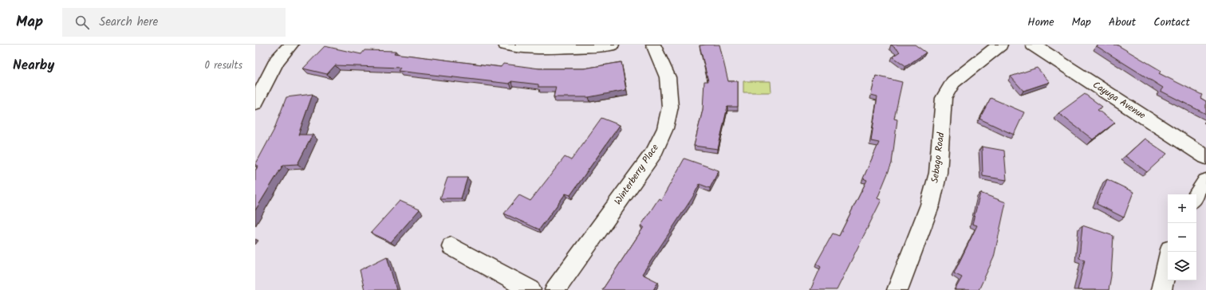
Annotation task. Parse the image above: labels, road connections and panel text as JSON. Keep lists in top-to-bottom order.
{
  "streets": {
    "street": ["Cayuga Avenue", "Sebago Road", "Winterberry Place"]
  },
  "page": {
    "header": "Map",
    "search": "Search here",
    "nav": [
      "Home",
      "Map",
      "About",
      "Contact"
    ],
    "heading": ["Nearby", "0 results"],
    "map_buttons": ["+", "−"]
  }
}
